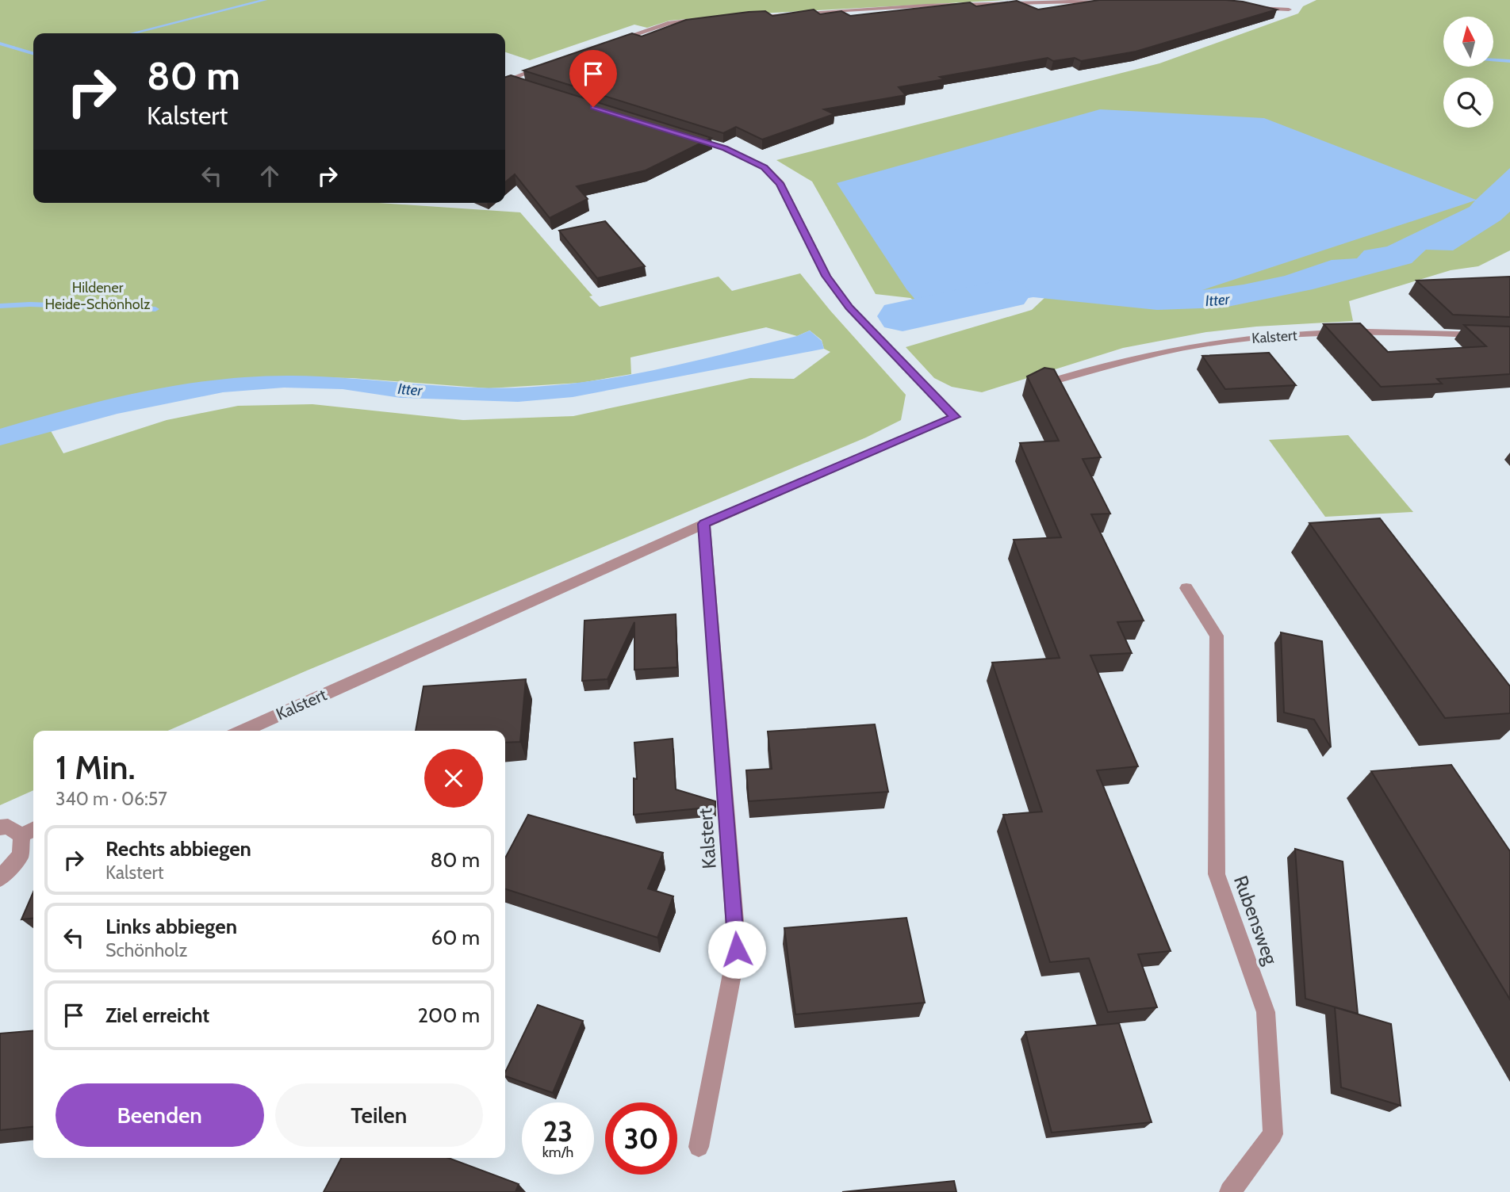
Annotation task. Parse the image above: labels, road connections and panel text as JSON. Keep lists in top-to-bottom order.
{
  "streets": {
    "street": ["Kalstert", "Rubensweg"]
  },
  "water": ["Itter"],
  "parks": ["Hildener Heide-Schönholz"],
  "north": "top",
  "page": {
    "turn": ["80 m", "Kalstert"],
    "heading": ["1 Min.", "340 m · 06:57"],
    "list": [
      {
        "name": "Rechts abbiegen",
        "note": "Kalstert",
        "value": "80 m"
      },
      {
        "name": "Links abbiegen",
        "note": "Schönholz",
        "value": "60 m"
      },
      {
        "name": "Ziel erreicht",
        "value": "200 m"
      }
    ],
    "buttons": ["Beenden", "Teilen"],
    "speed": "23 km/h",
    "limit": "30"
  }
}
